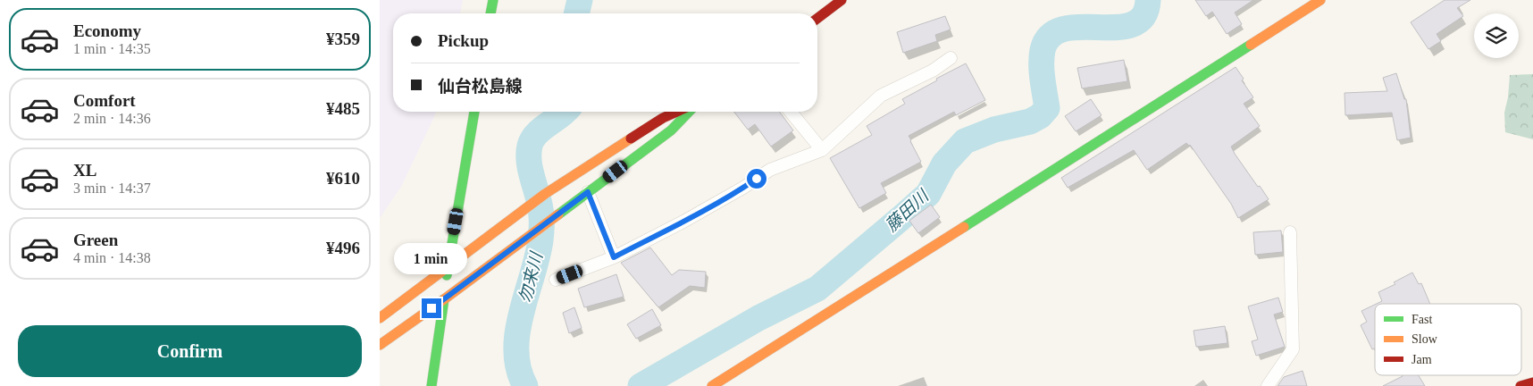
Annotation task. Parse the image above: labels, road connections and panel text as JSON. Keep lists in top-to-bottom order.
{
  "water": ["藤田川", "勿来川"],
  "legend": ["Fast", "Slow", "Jam"],
  "page": {
    "list": [
      {
        "name": "Economy",
        "note": "1 min · 14:35",
        "value": "¥359"
      },
      {
        "name": "Comfort",
        "note": "2 min · 14:36",
        "value": "¥485"
      },
      {
        "name": "XL",
        "note": "3 min · 14:37",
        "value": "¥610"
      },
      {
        "name": "Green",
        "note": "4 min · 14:38",
        "value": "¥496"
      }
    ],
    "banner": ["Pickup", "仙台松島線"],
    "bubble": "1 min",
    "buttons": "Confirm"
  }
}
